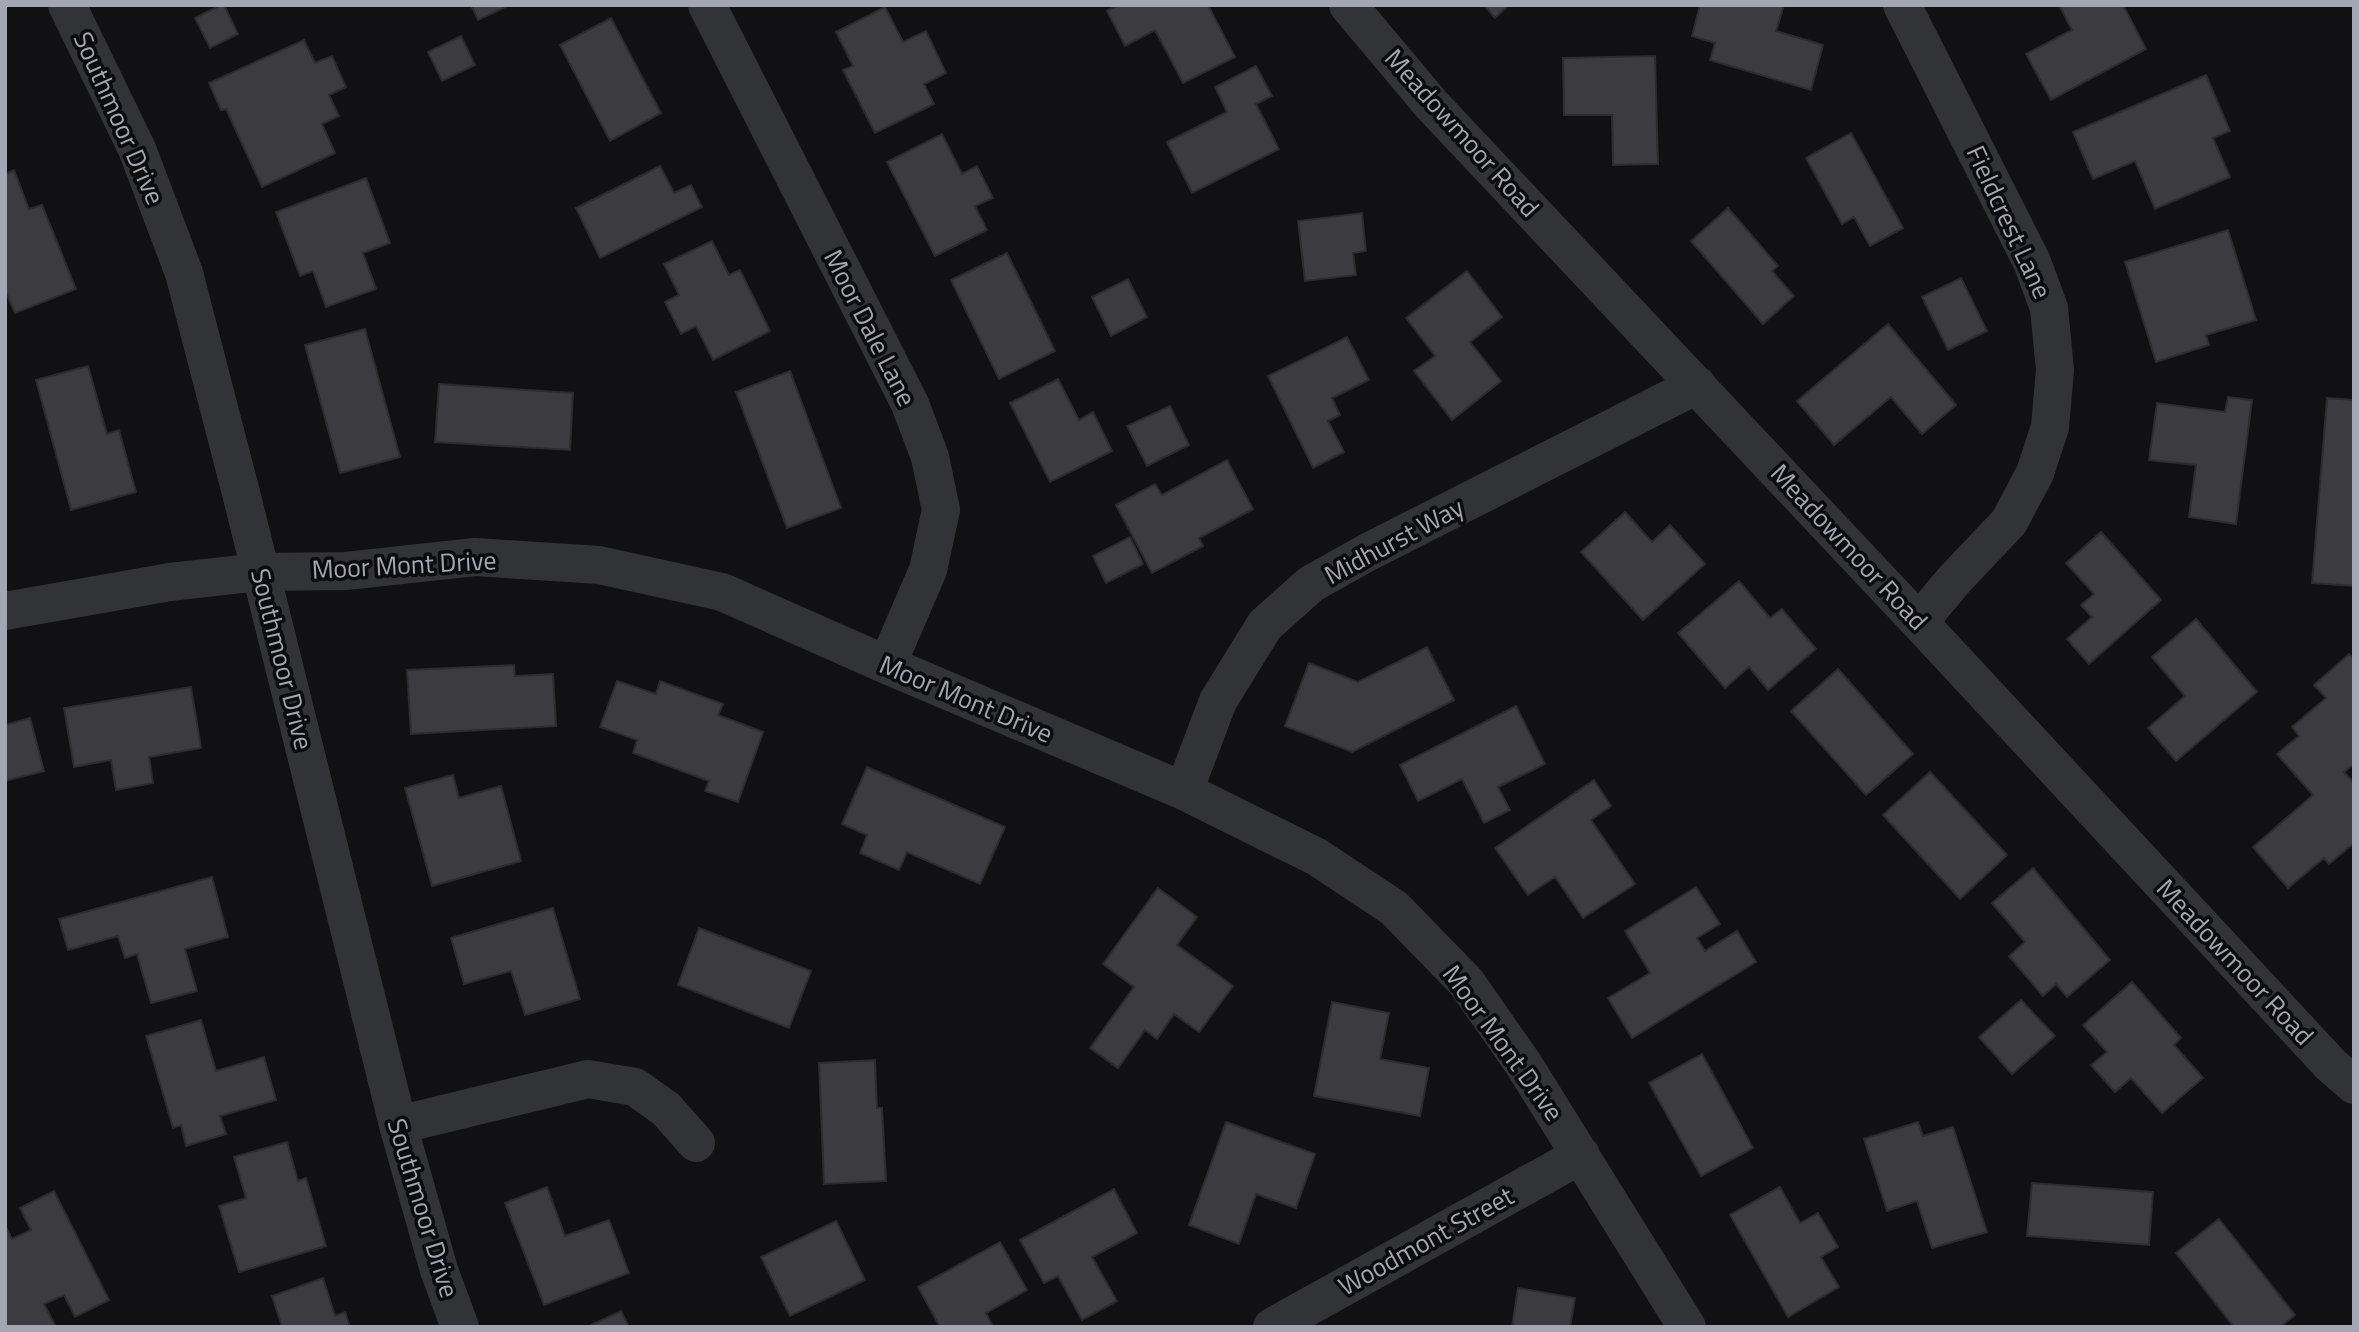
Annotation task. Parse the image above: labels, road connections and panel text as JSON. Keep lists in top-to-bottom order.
{
  "streets": {
    "street": [
      "Southmoor Drive",
      "Meadowmoor Road",
      "Fieldcrest Lane",
      "Moor Dale Lane",
      "Midhurst Way",
      "Moor Mont Drive",
      "Woodmont Street"
    ]
  },
  "crossings": [
    ["Southmoor Drive", "Moor Mont Drive"],
    ["Meadowmoor Road", "Fieldcrest Lane"],
    ["Meadowmoor Road", "Midhurst Way"],
    ["Moor Dale Lane", "Moor Mont Drive"],
    ["Midhurst Way", "Moor Mont Drive"],
    ["Moor Mont Drive", "Woodmont Street"]
  ]
}
